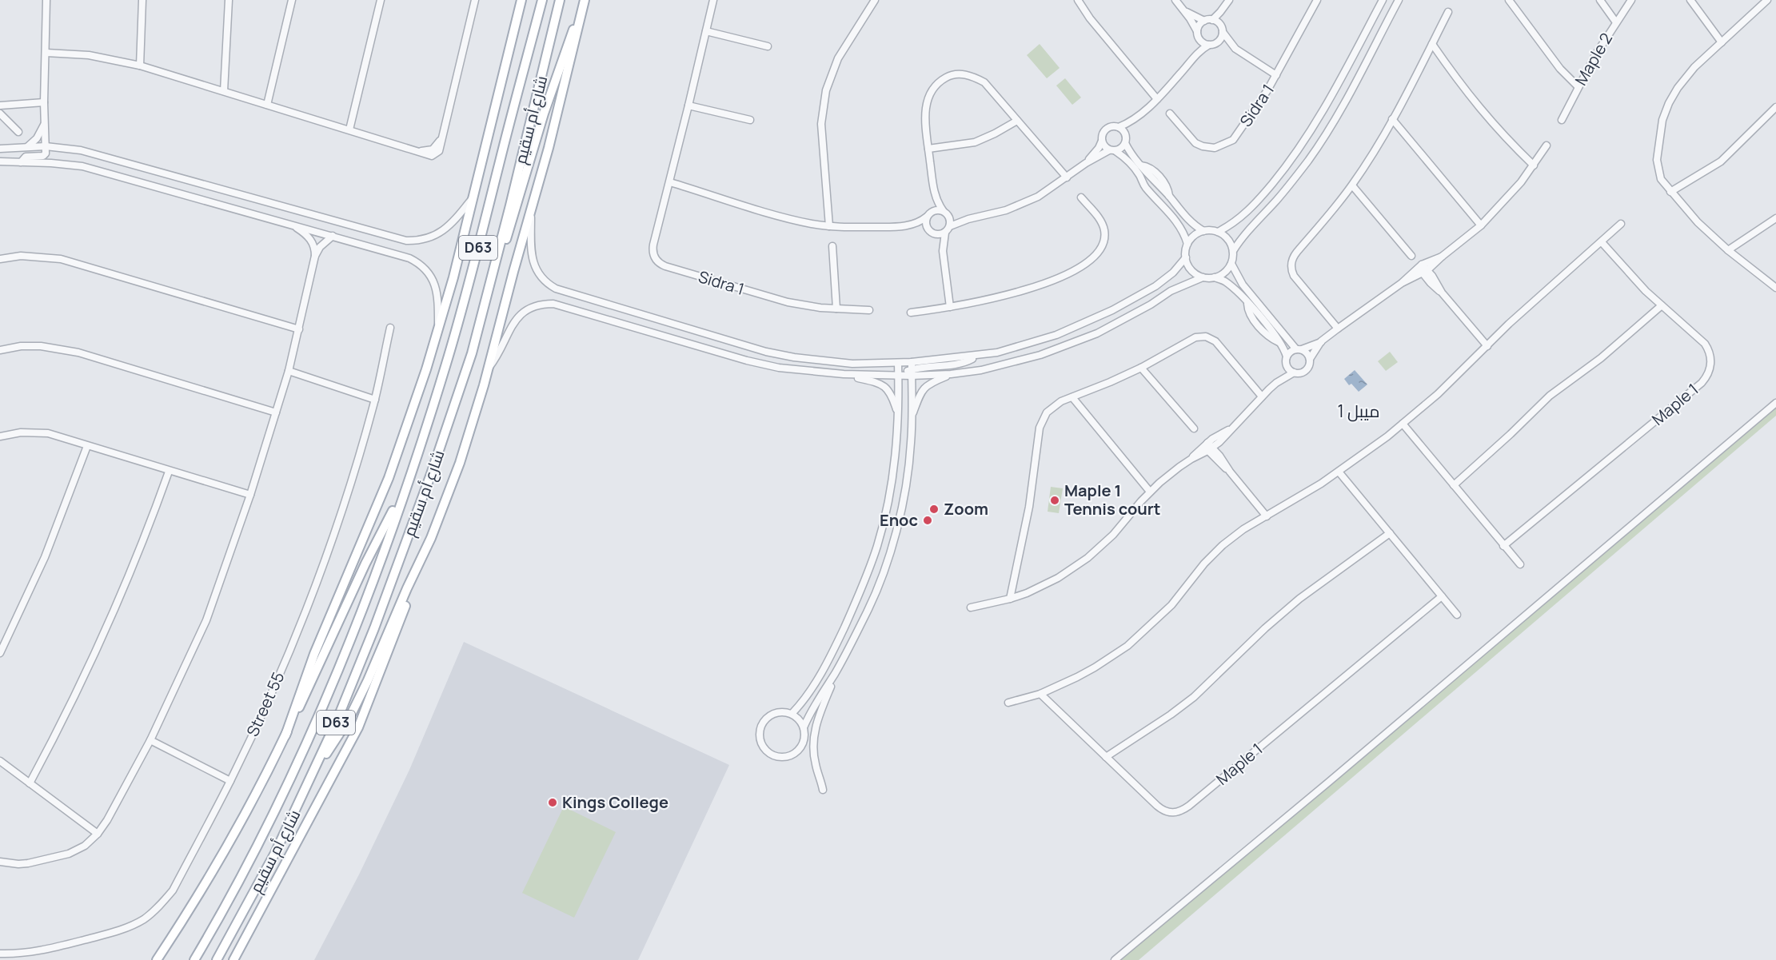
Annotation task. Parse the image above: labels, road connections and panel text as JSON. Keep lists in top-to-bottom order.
{
  "streets": {
    "main road": ["شارع أم سقيم", "D63"],
    "street": [
      "Maple 2",
      "Sidra 1",
      "Maple 1",
      "Street 55"
    ]
  },
  "districts": ["ميبل 1"],
  "places": [
    "Maple 1 Tennis court",
    "Zoom",
    "Enoc",
    "Kings College"
  ]
}
